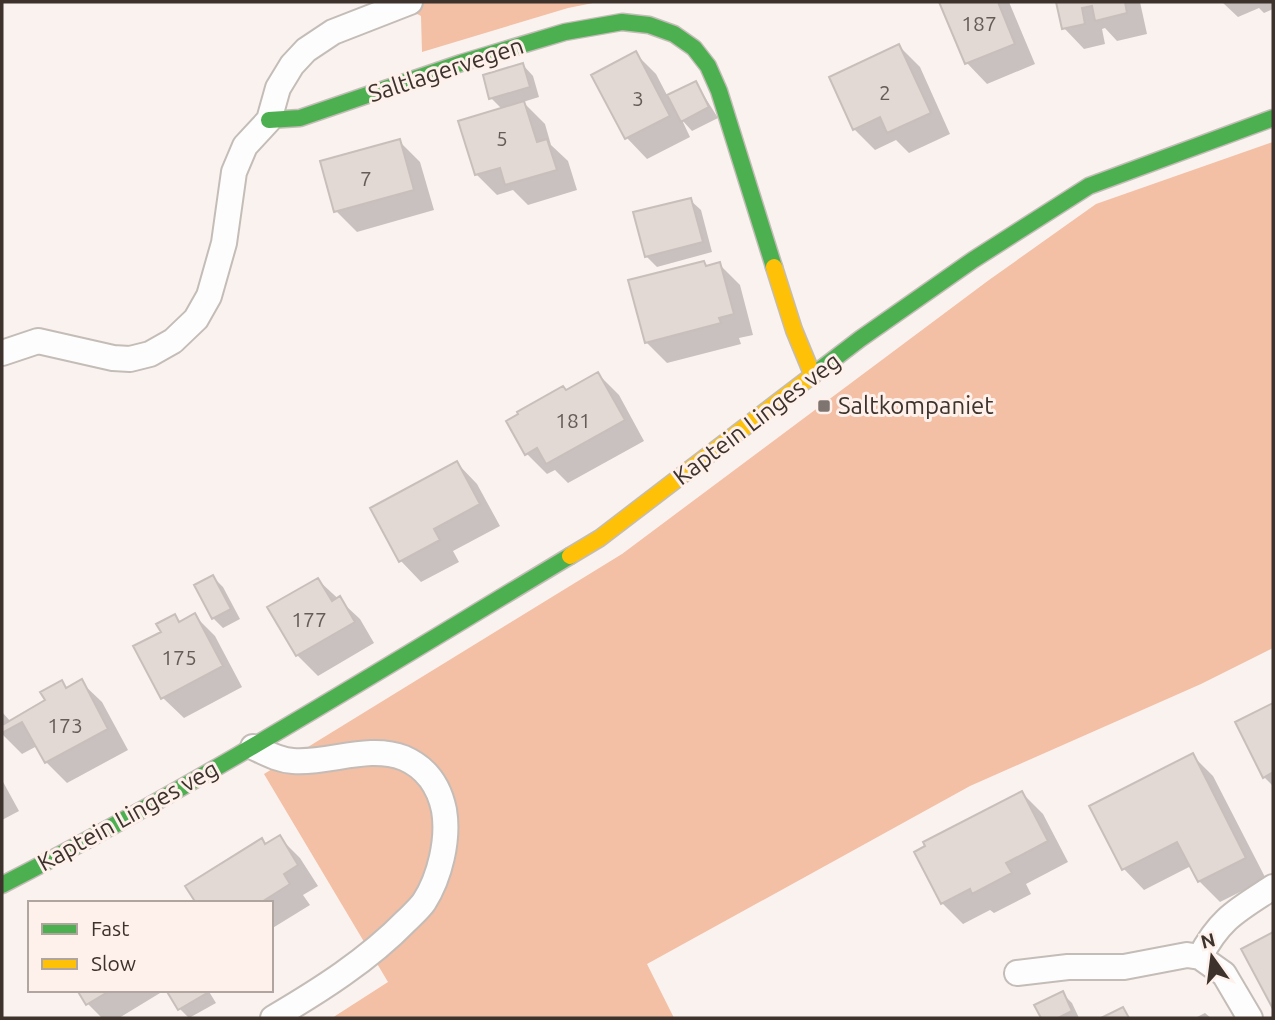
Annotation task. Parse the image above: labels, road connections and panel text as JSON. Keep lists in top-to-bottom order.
{
  "streets": {
    "street": ["Saltlagervegen", "Kaptein Linges veg"]
  },
  "crossings": [
    ["Saltlagervegen", "Kaptein Linges veg"]
  ],
  "places": {
    "transit": ["Saltkompaniet"]
  },
  "house_numbers": [
    "187",
    "2",
    "3",
    "5",
    "7",
    "181",
    "177",
    "175",
    "173"
  ],
  "legend": ["Fast", "Slow"],
  "north": "top"
}
